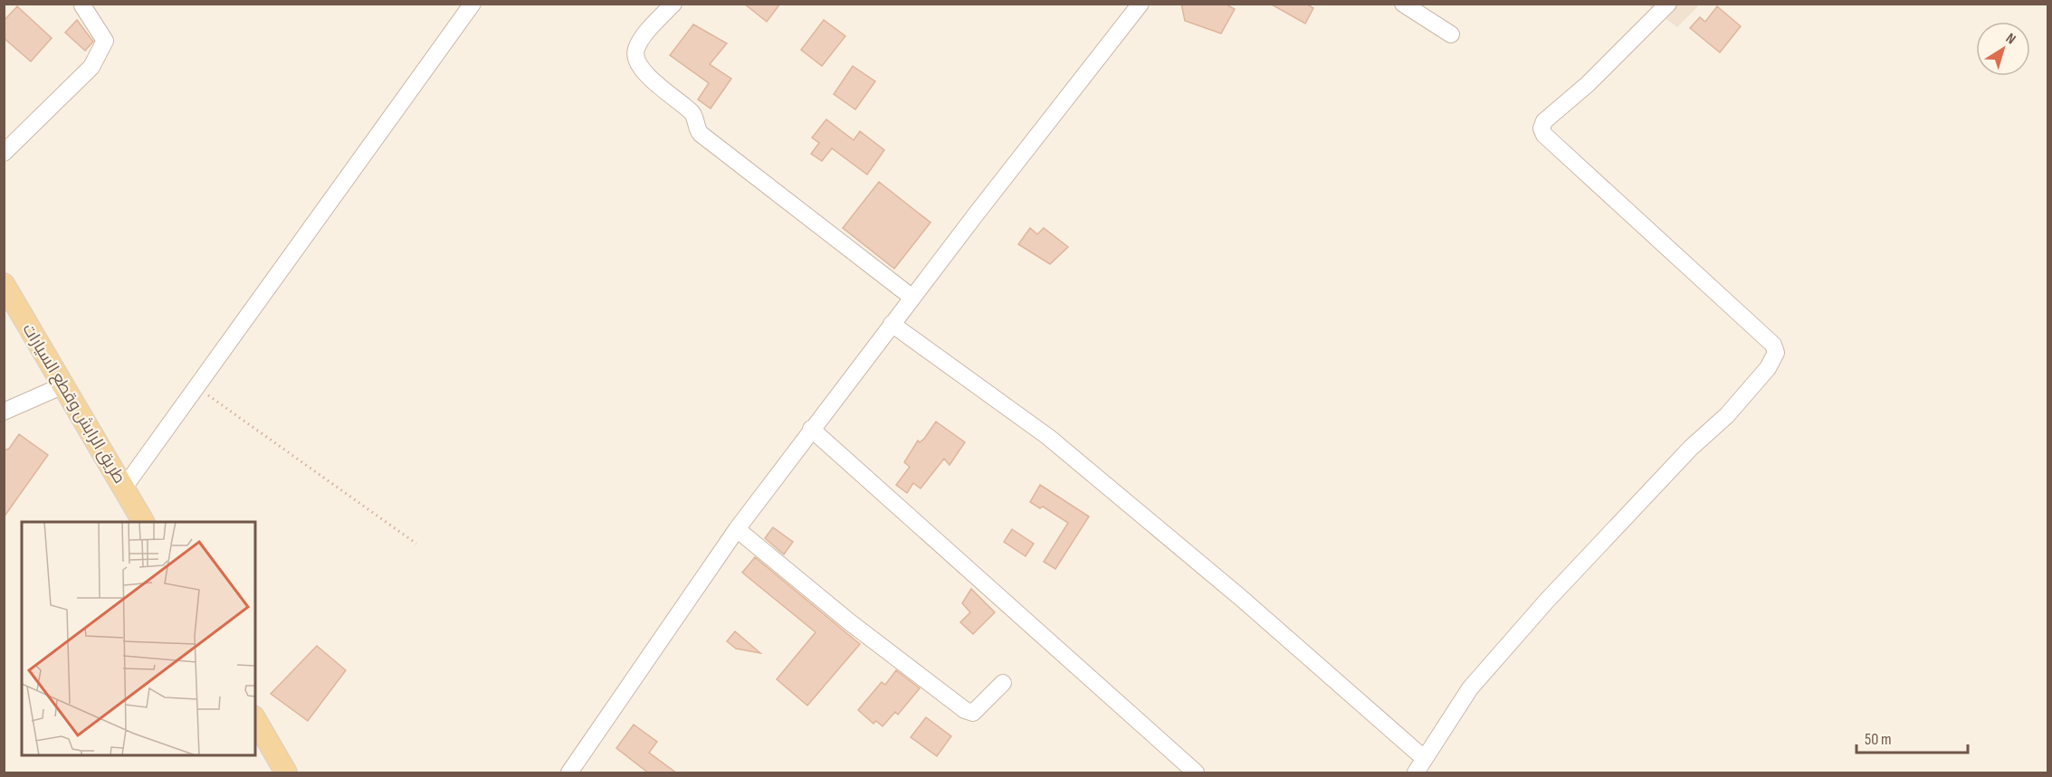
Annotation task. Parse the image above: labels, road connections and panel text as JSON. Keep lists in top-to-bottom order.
{
  "streets": {
    "main road": ["طريق الرابش وقطع السيارات"]
  },
  "scale_bar": "50 m",
  "north": "top right"
}
